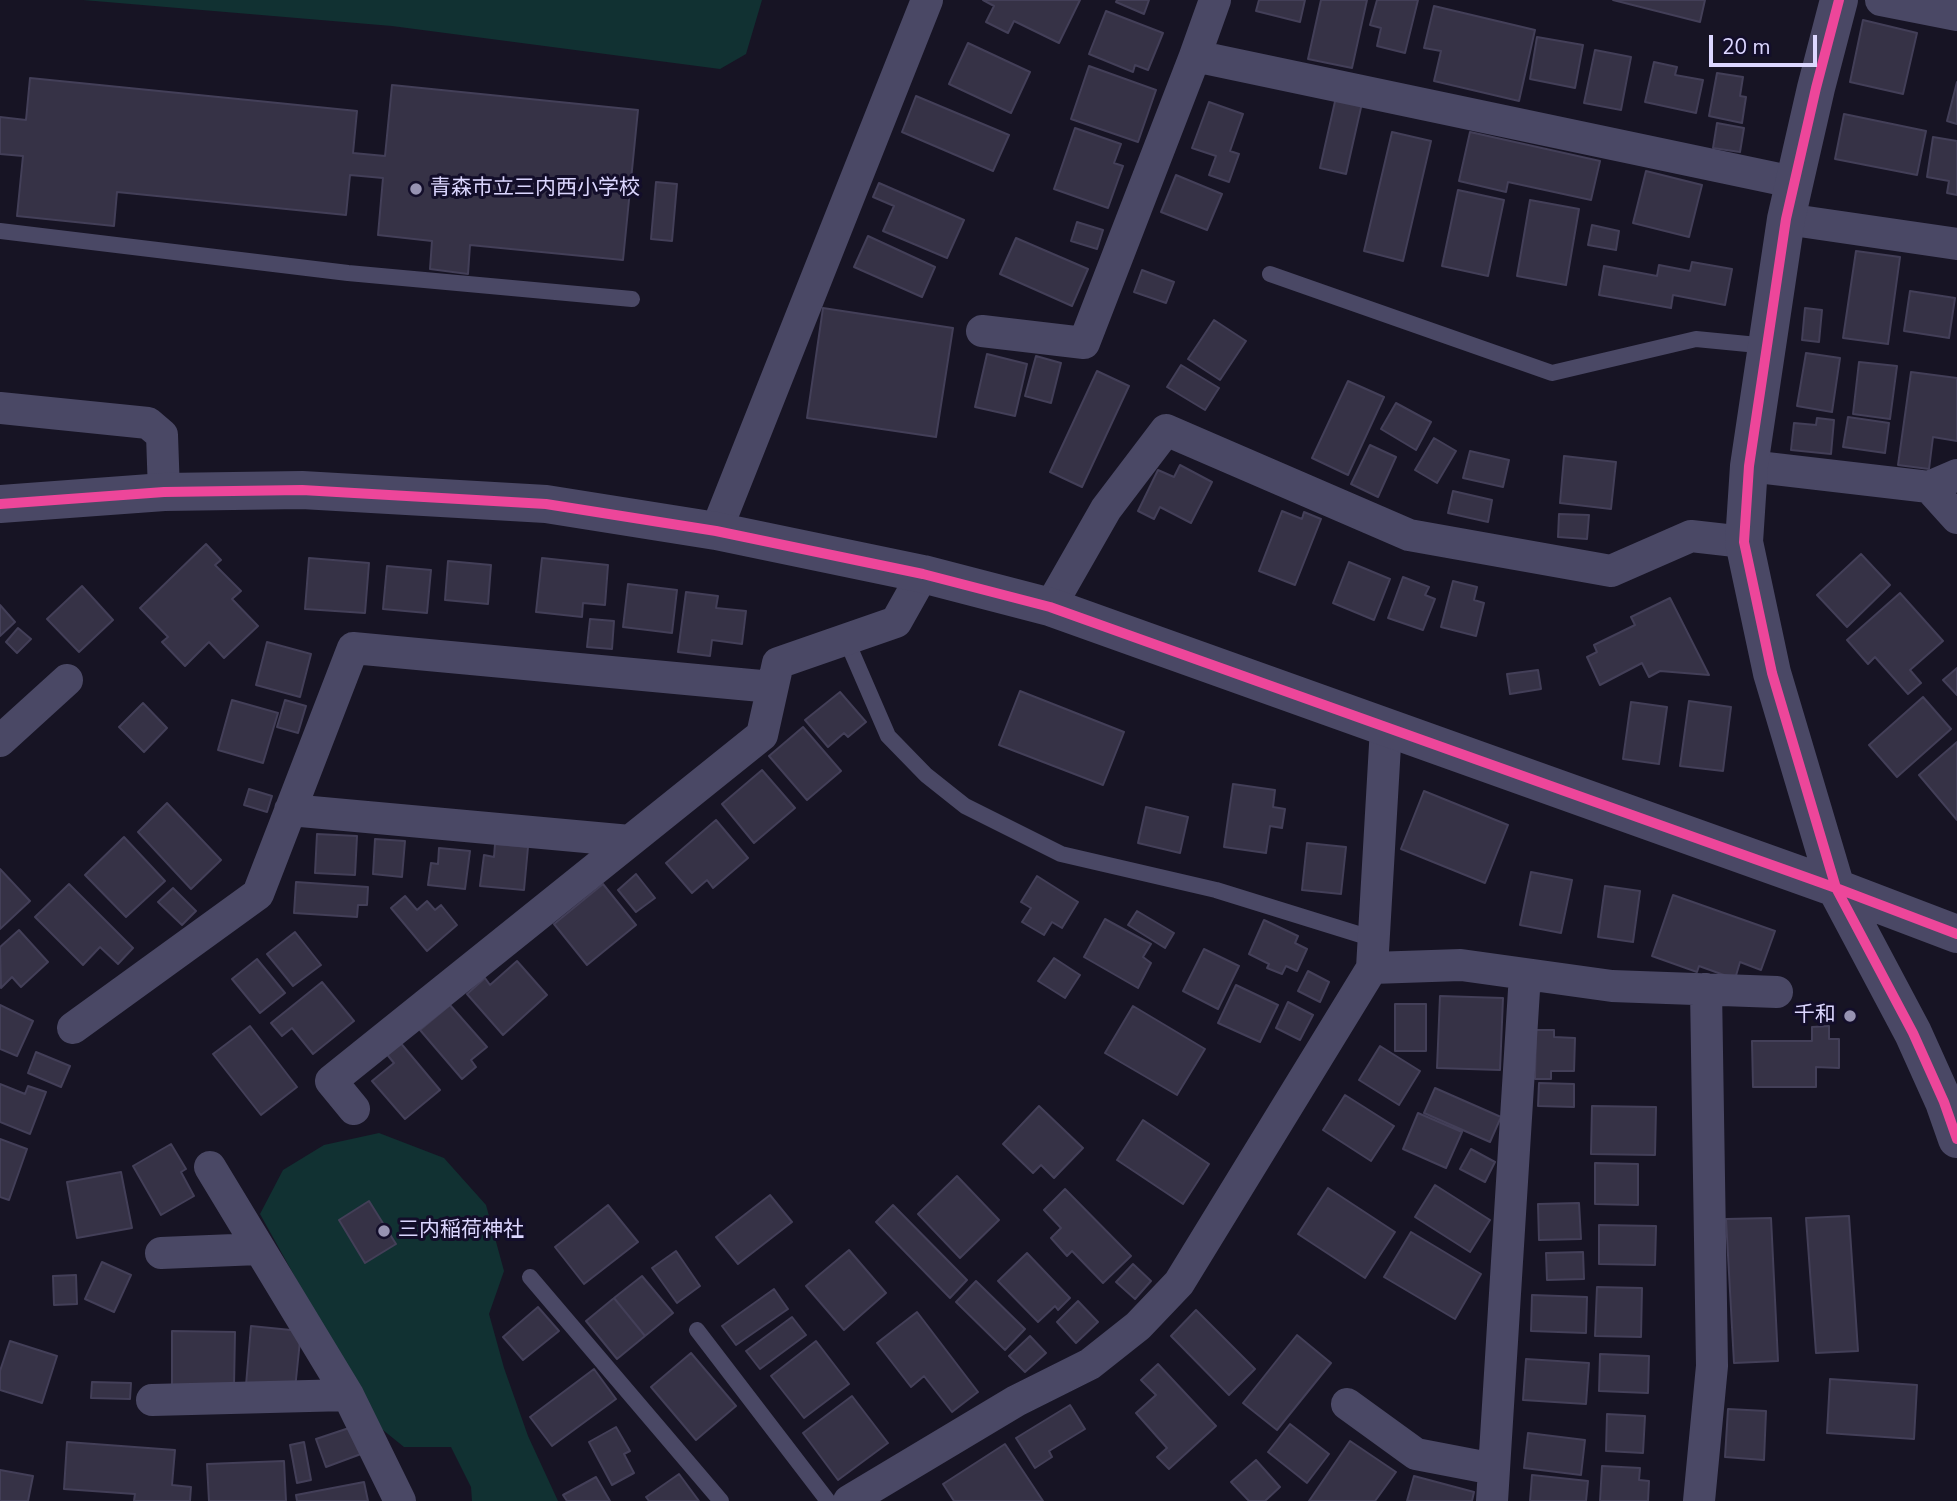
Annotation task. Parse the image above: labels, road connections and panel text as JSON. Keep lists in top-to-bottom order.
{
  "places": ["青森市立三内西小学校", "千和", "三内稲荷神社"],
  "scale_bar": "20 m"
}
